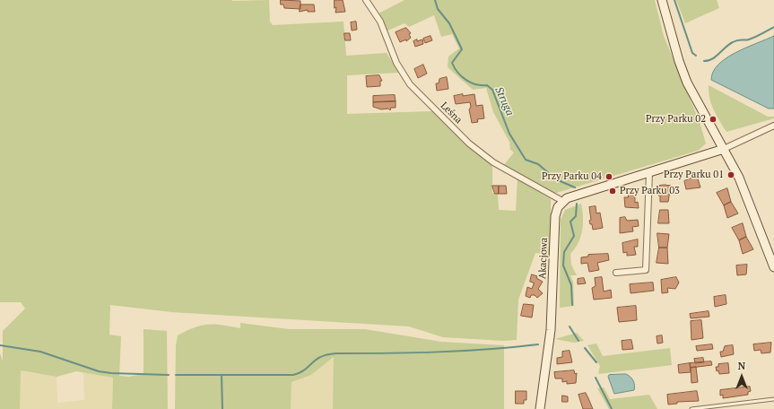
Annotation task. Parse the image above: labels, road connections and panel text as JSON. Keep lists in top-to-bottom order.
{
  "streets": {
    "street": ["Leśna", "Akacjowa"]
  },
  "crossings": [
    ["Leśna", "Akacjowa"]
  ],
  "water": ["Struga"],
  "places": [
    "Przy Parku 02",
    "Przy Parku 01",
    "Przy Parku 04",
    "Przy Parku 03"
  ],
  "north": "top"
}
